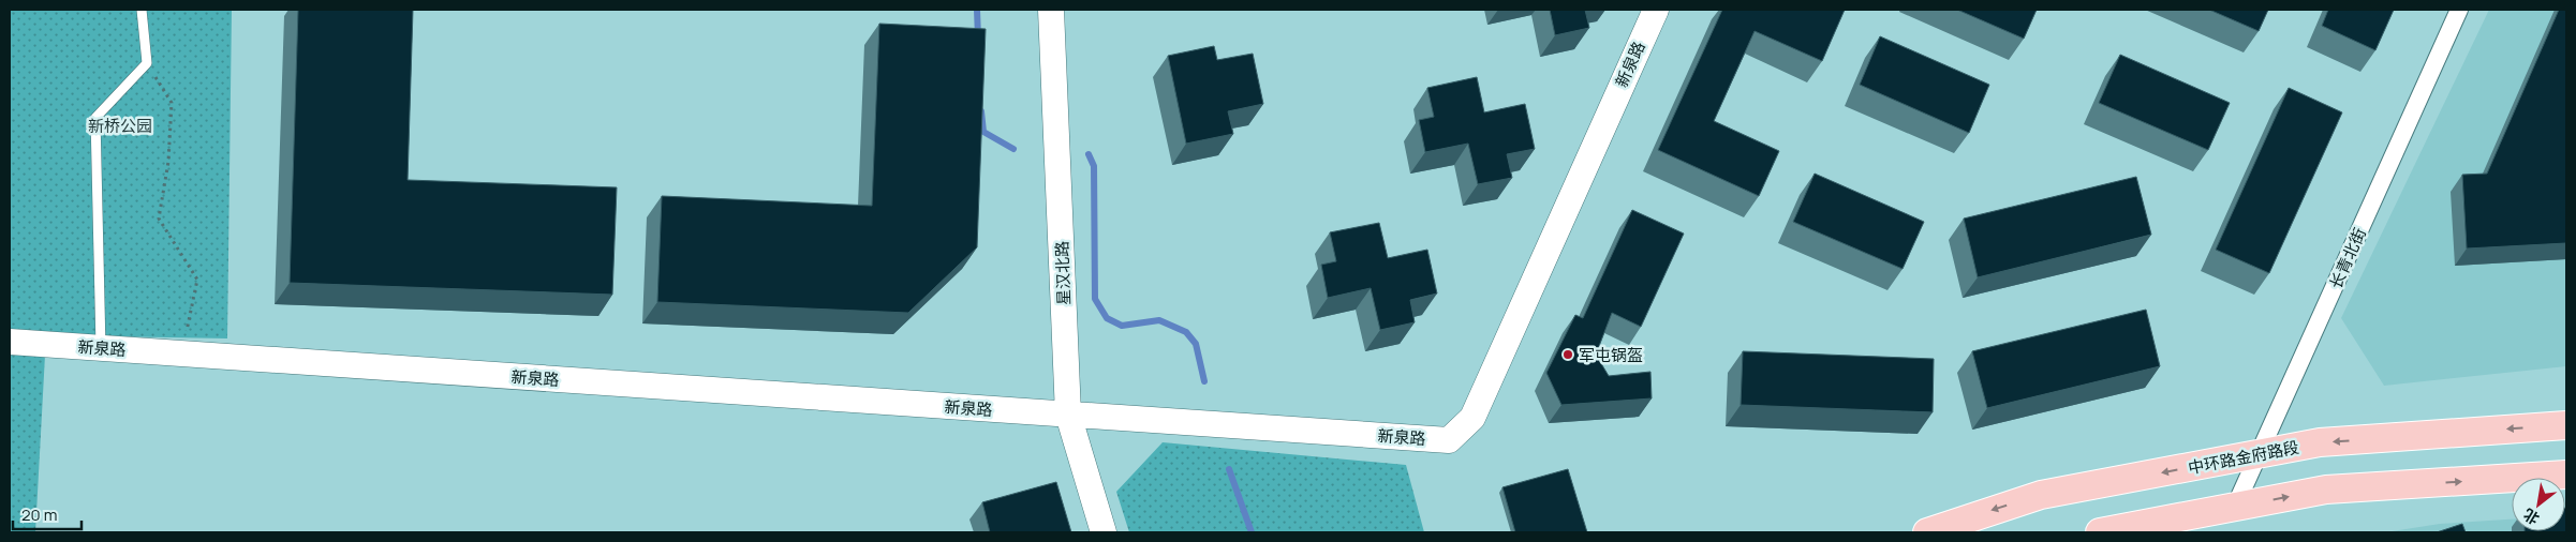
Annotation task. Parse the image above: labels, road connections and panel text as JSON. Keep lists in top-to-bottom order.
{
  "streets": {
    "main road": ["中环路金府路段"],
    "street": ["新泉路", "长青北街", "星汉北路"]
  },
  "crossings": [
    ["新泉路", "星汉北路"],
    ["长青北街", "中环路金府路段"]
  ],
  "parks": ["新桥公园"],
  "places": ["军屯锅盔"],
  "scale_bar": "20 m",
  "north": "bottom left"
}
